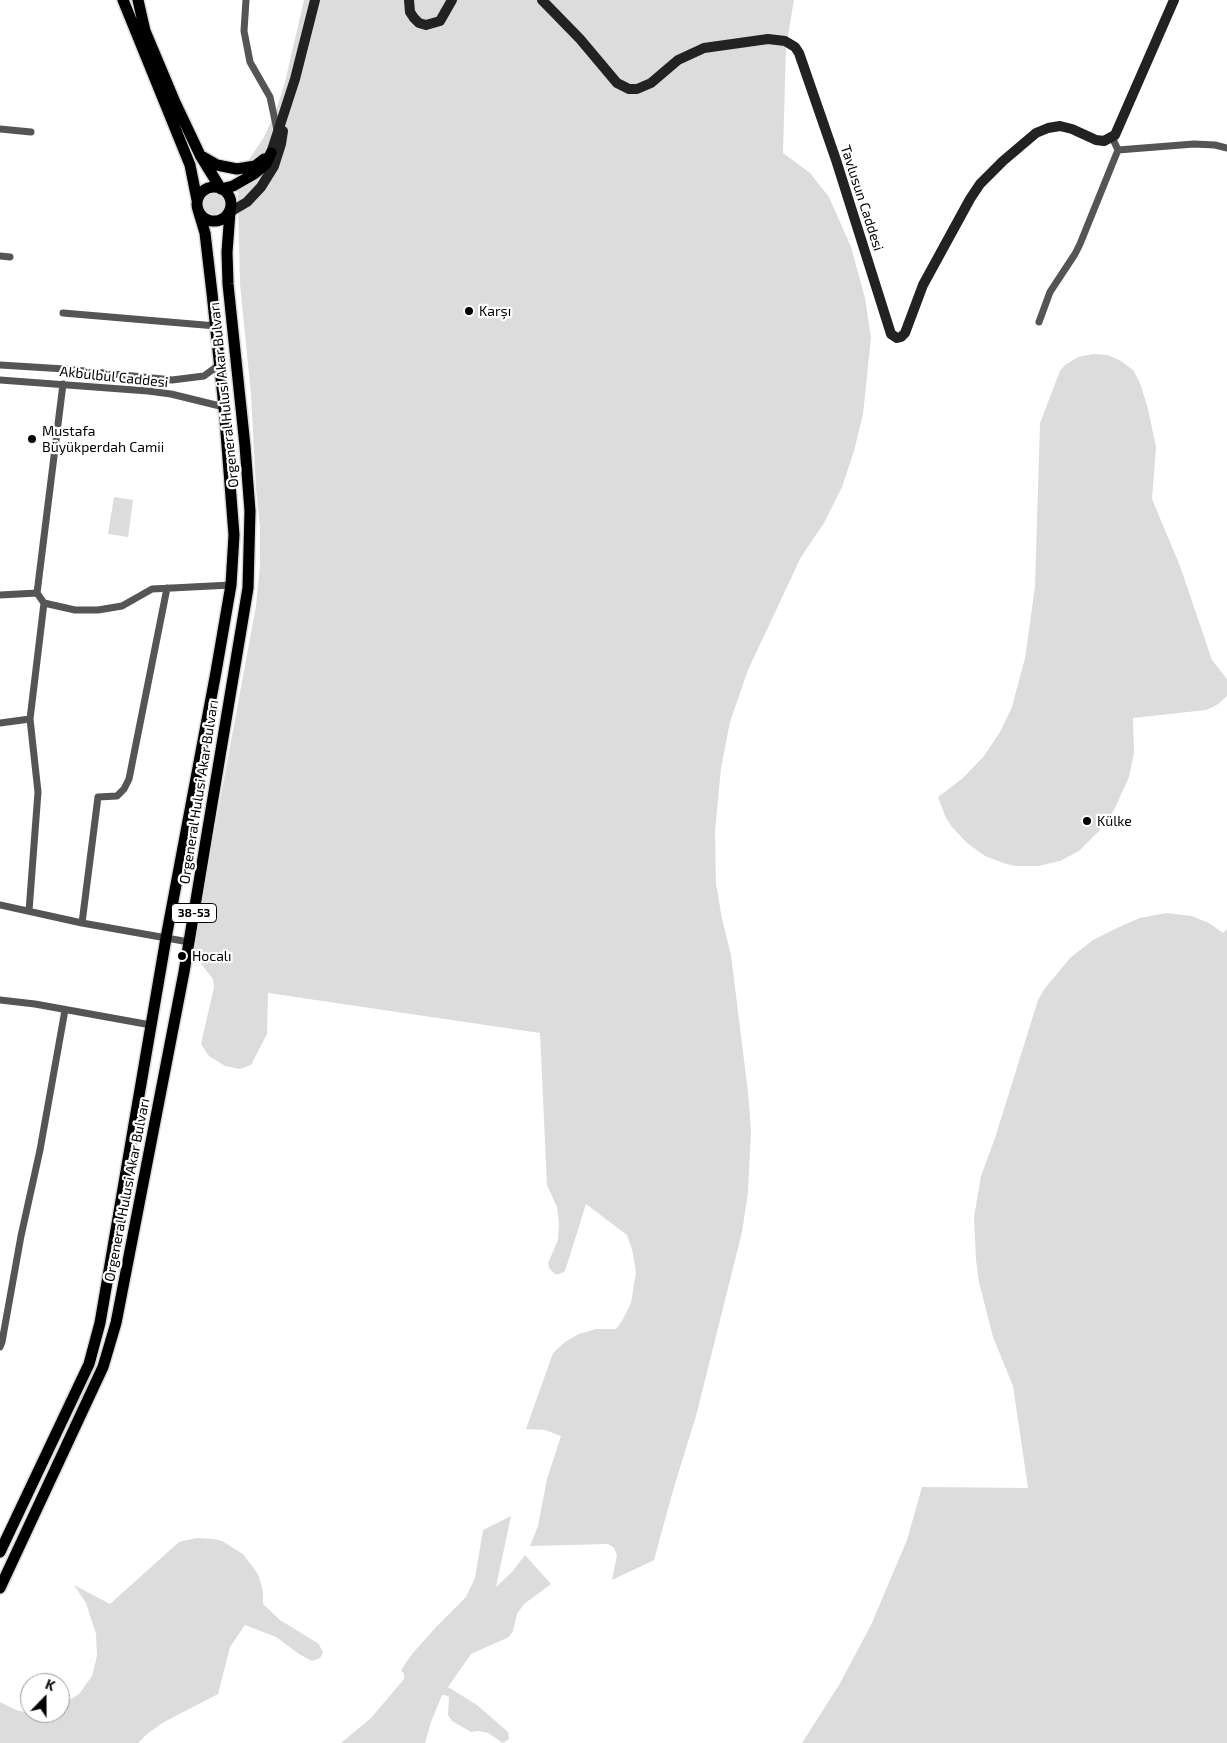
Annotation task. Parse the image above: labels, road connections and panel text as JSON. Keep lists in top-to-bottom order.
{
  "streets": {
    "main road": ["Orgeneral Hulusi Akar Bulvarı", "38-53"],
    "street": ["Tavlusun Caddesi", "Akbülbül Caddesi"]
  },
  "crossings": [
    ["Akbülbül Caddesi", "Orgeneral Hulusi Akar Bulvarı"]
  ],
  "places": [
    "Karşı",
    "Mustafa Büyükperdah Camii",
    "Külke",
    "Hocalı"
  ],
  "north": "top"
}
